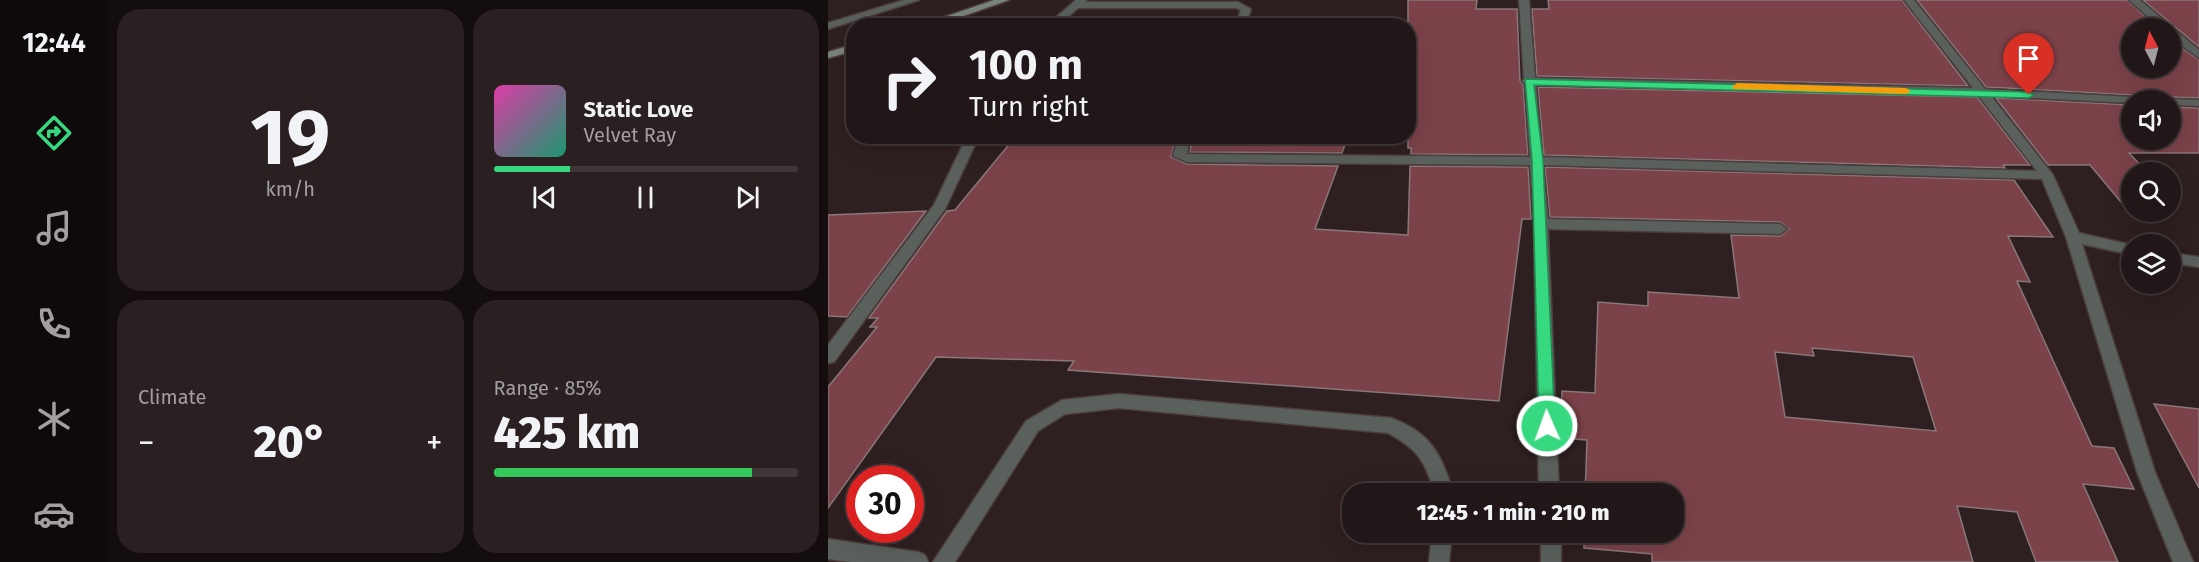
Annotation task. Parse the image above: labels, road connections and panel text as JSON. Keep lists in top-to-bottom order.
{
  "north": "top",
  "page": {
    "tabs": "12:44",
    "tile": [
      ["19", "km/h"],
      "Climate",
      ["Range · 85%", "425 km"]
    ],
    "turn": ["100 m", "Turn right"],
    "song": ["Static Love", "Velvet Ray"],
    "heat": ["−", "20°", "+"],
    "limit": "30",
    "trip": "12:45 · 1 min · 210 m"
  }
}
